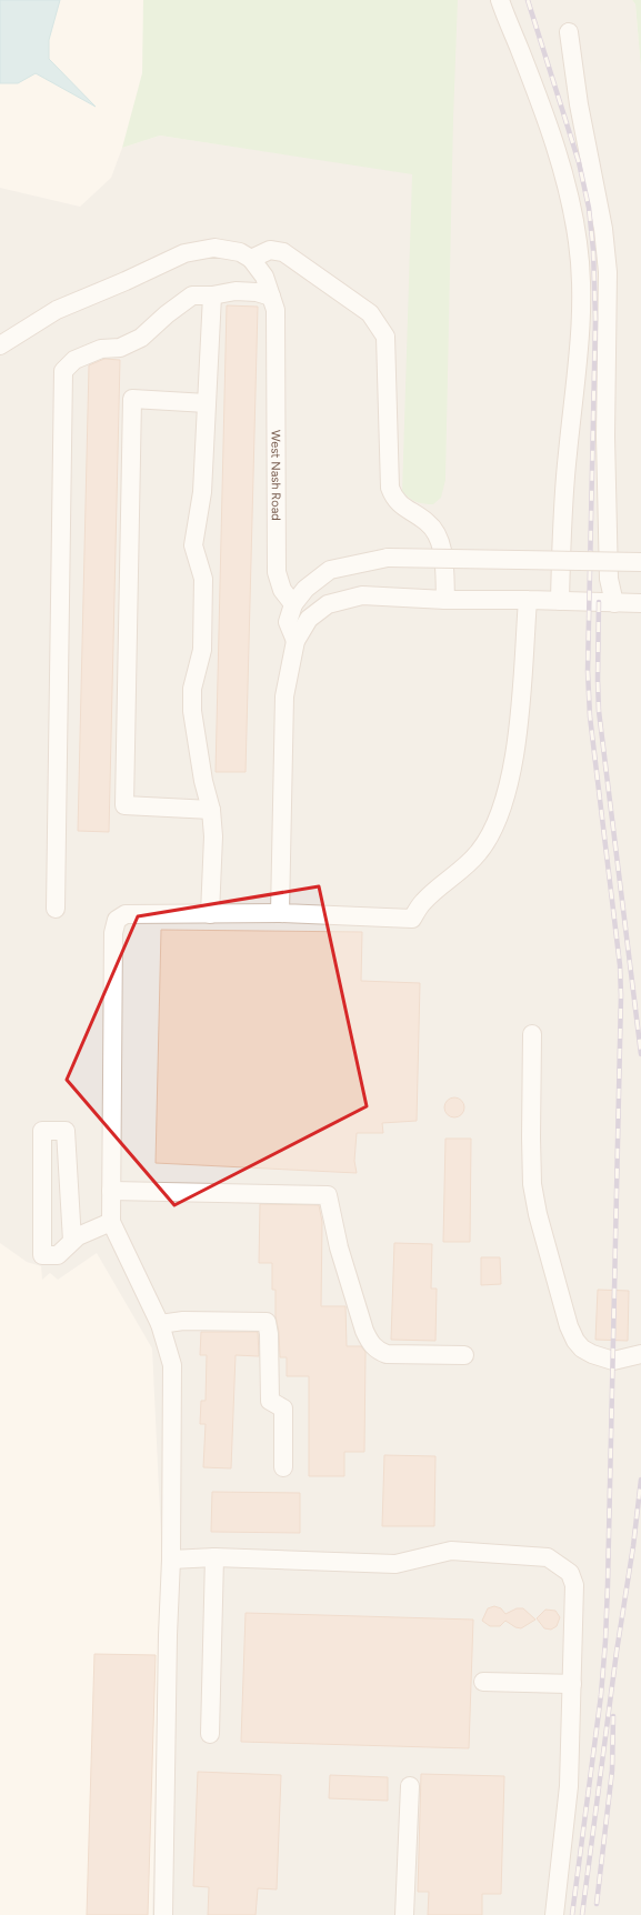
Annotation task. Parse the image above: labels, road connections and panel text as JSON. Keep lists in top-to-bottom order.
{
  "streets": {
    "street": ["West Nash Road"]
  }
}
